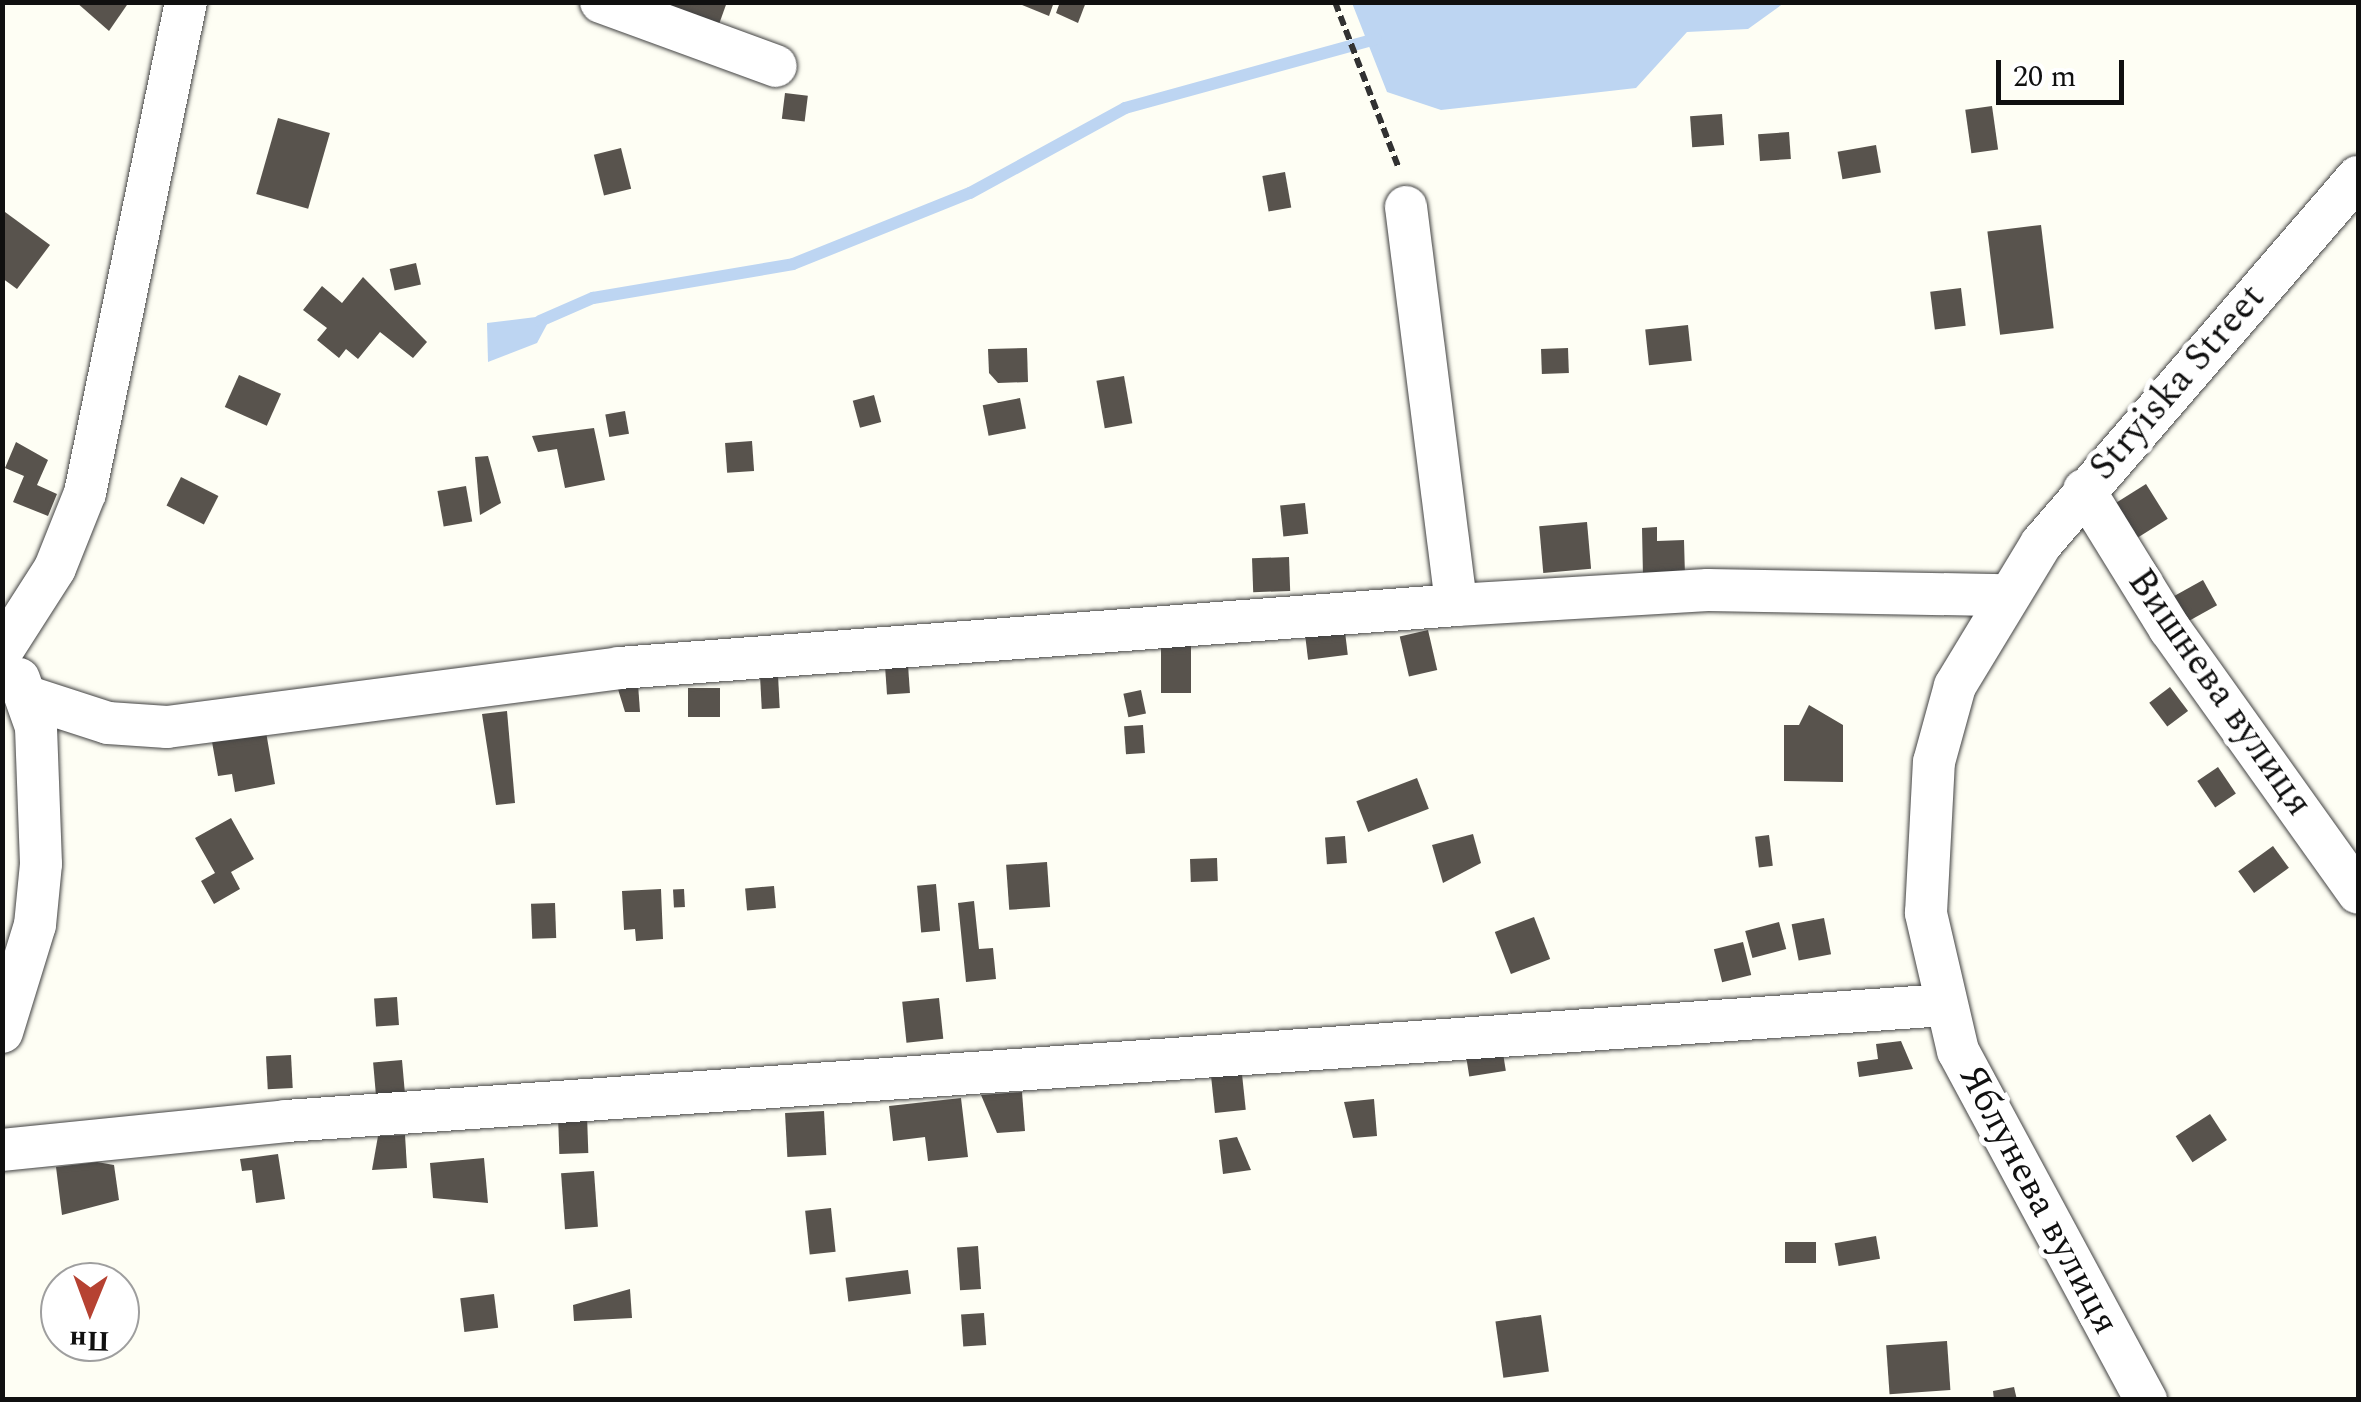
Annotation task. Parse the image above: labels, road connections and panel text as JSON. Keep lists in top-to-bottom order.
{
  "streets": {
    "street": ["Stryiska Street", "Вишнева вулиця", "Яблунева вулиця"]
  },
  "crossings": [
    ["Stryiska Street", "Вишнева вулиця"],
    ["Stryiska Street", "Яблунева вулиця"]
  ],
  "scale_bar": "20 m",
  "north": "bottom"
}
